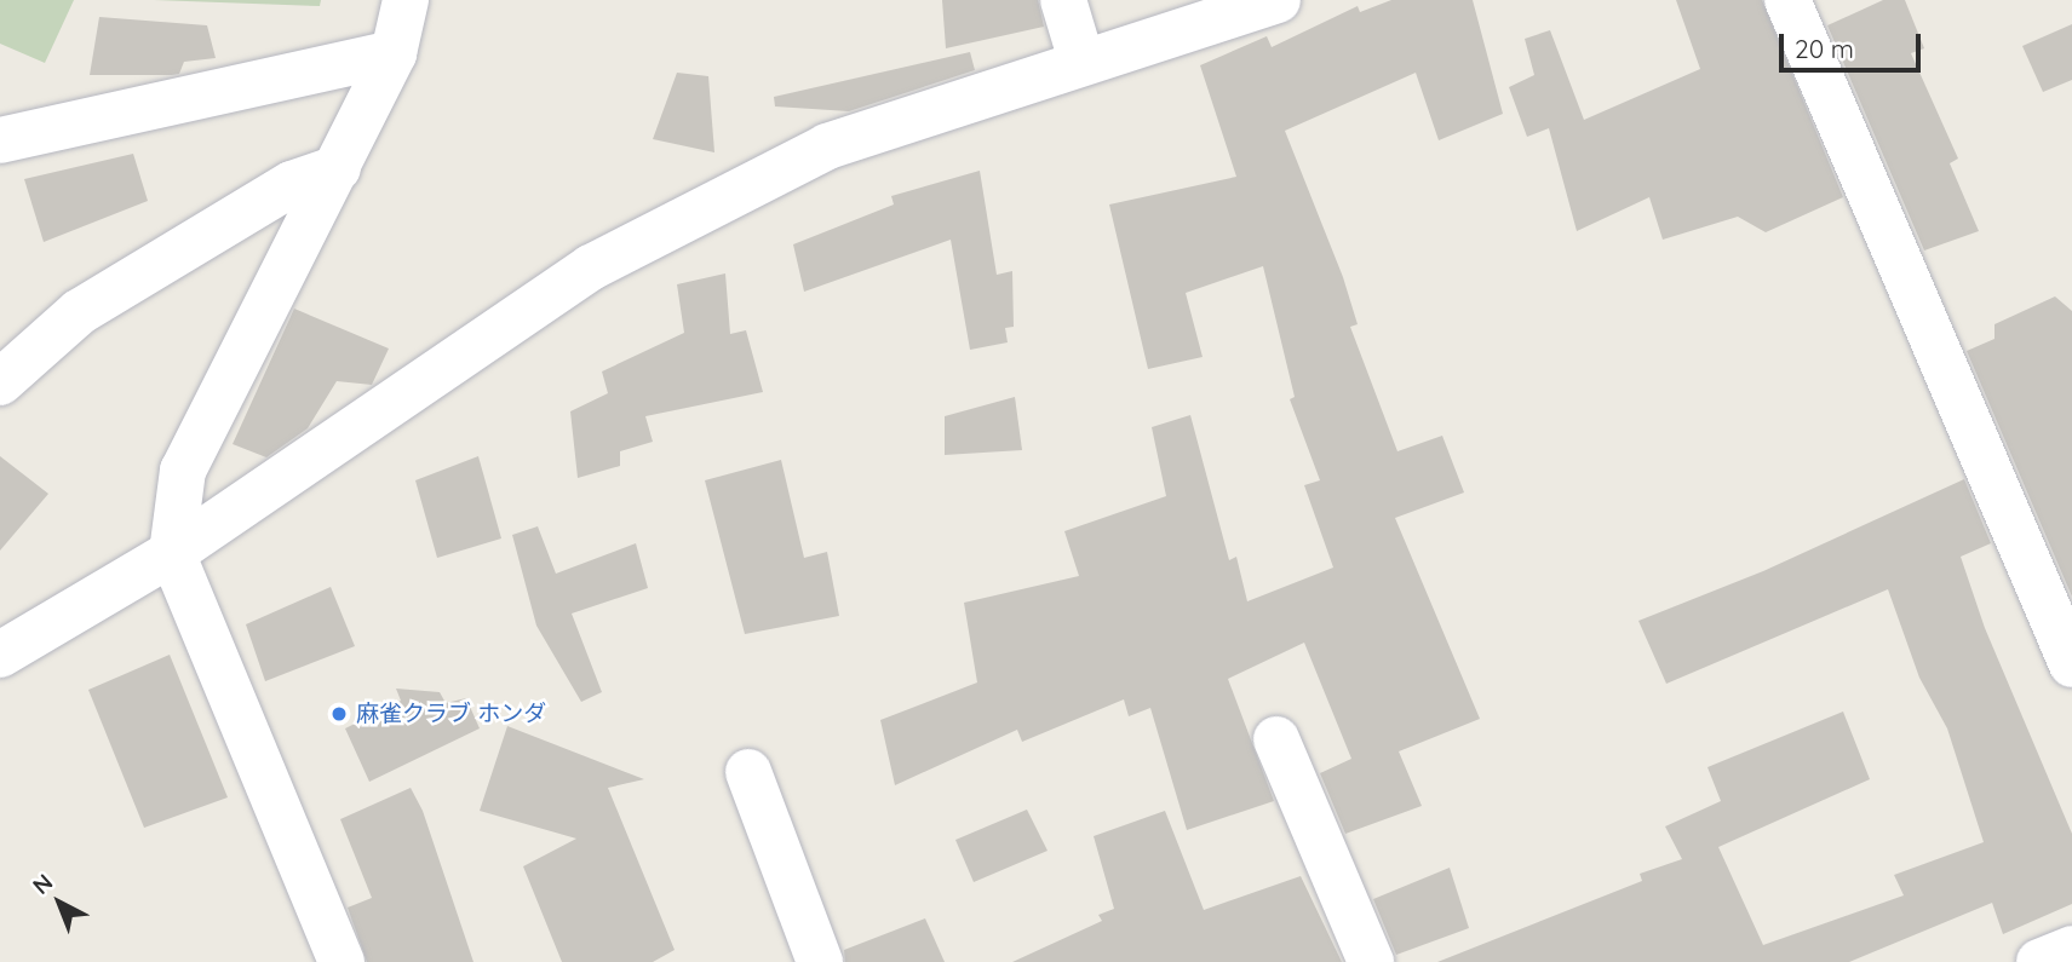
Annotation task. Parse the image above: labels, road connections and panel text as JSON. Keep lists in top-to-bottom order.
{
  "places": ["麻雀クラブ ホンダ"],
  "scale_bar": "20 m",
  "north": "top left"
}
